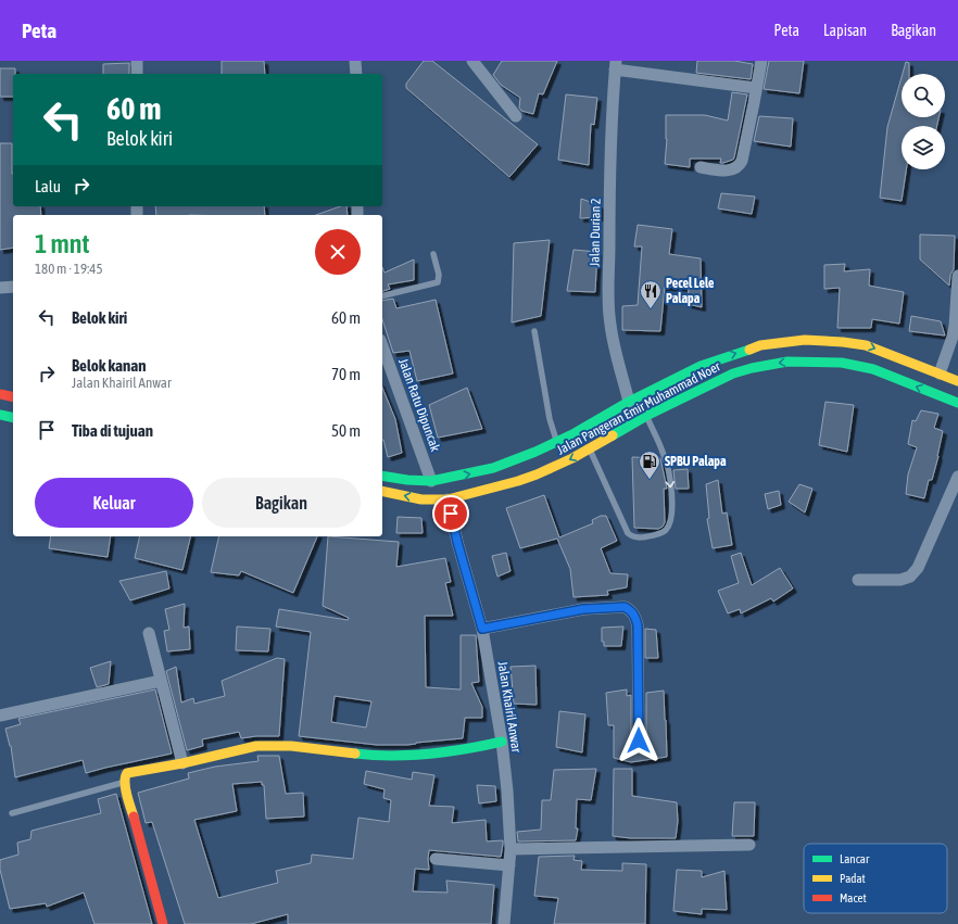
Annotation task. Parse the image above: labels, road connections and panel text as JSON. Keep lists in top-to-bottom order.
{
  "streets": {
    "main road": ["Jalan Pangeran Emir Muhammad Noer"],
    "street": ["Jalan Durian 2", "Jalan Ratu Dipuncak", "Jalan Khairil Anwar"]
  },
  "crossings": [
    ["Jalan Durian 2", "Jalan Pangeran Emir Muhammad Noer"],
    ["Jalan Ratu Dipuncak", "Jalan Pangeran Emir Muhammad Noer"],
    ["Jalan Pangeran Emir Muhammad Noer", "Jalan Khairil Anwar"]
  ],
  "places": {
    "restaurant": ["Pecel Lele Palapa"],
    "fuel station": ["SPBU Palapa"]
  },
  "legend": ["Lancar", "Padat", "Macet"],
  "page": {
    "header": "Peta",
    "nav": ["Peta", "Lapisan", "Bagikan"],
    "turn": ["60 m", "Belok kiri"],
    "then": "Lalu",
    "heading": ["1 mnt", "180 m · 19:45"],
    "list": [
      {
        "name": "Belok kiri",
        "value": "60 m"
      },
      {
        "name": "Belok kanan",
        "note": "Jalan Khairil Anwar",
        "value": "70 m"
      },
      {
        "name": "Tiba di tujuan",
        "value": "50 m"
      }
    ],
    "buttons": ["Keluar", "Bagikan"]
  }
}
